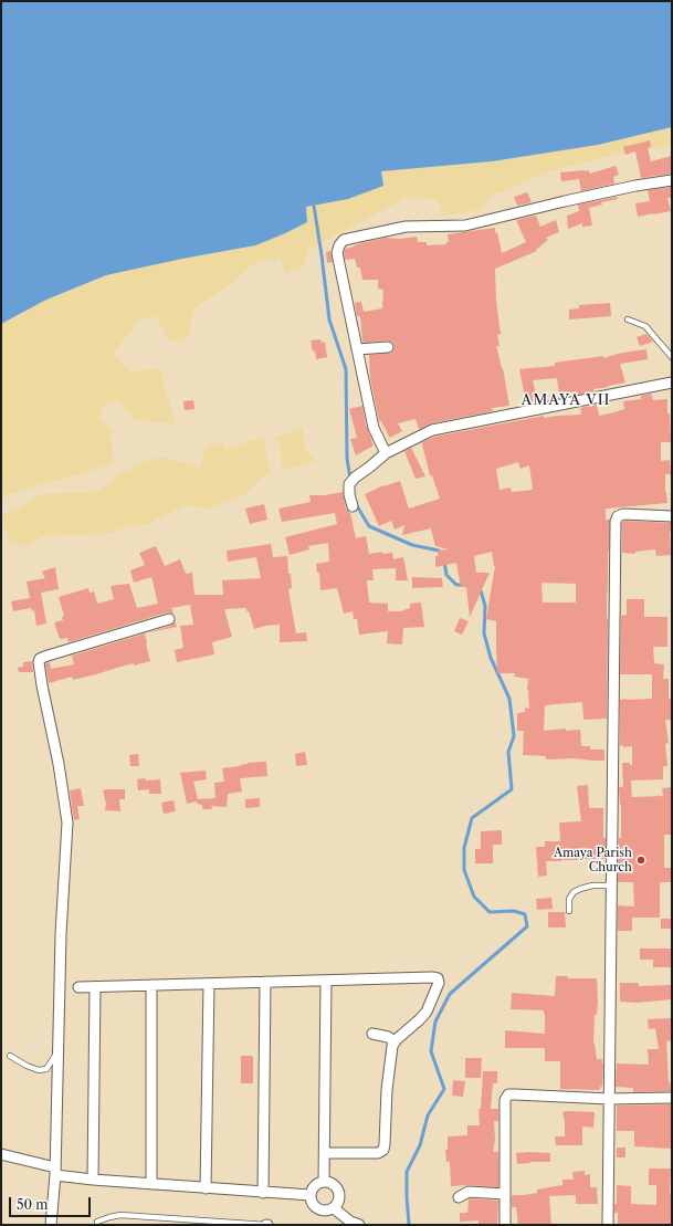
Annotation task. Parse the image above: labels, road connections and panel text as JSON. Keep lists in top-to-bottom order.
{
  "districts": ["AMAYA VII"],
  "places": ["Amaya Parish Church"],
  "scale_bar": "50 m"
}
